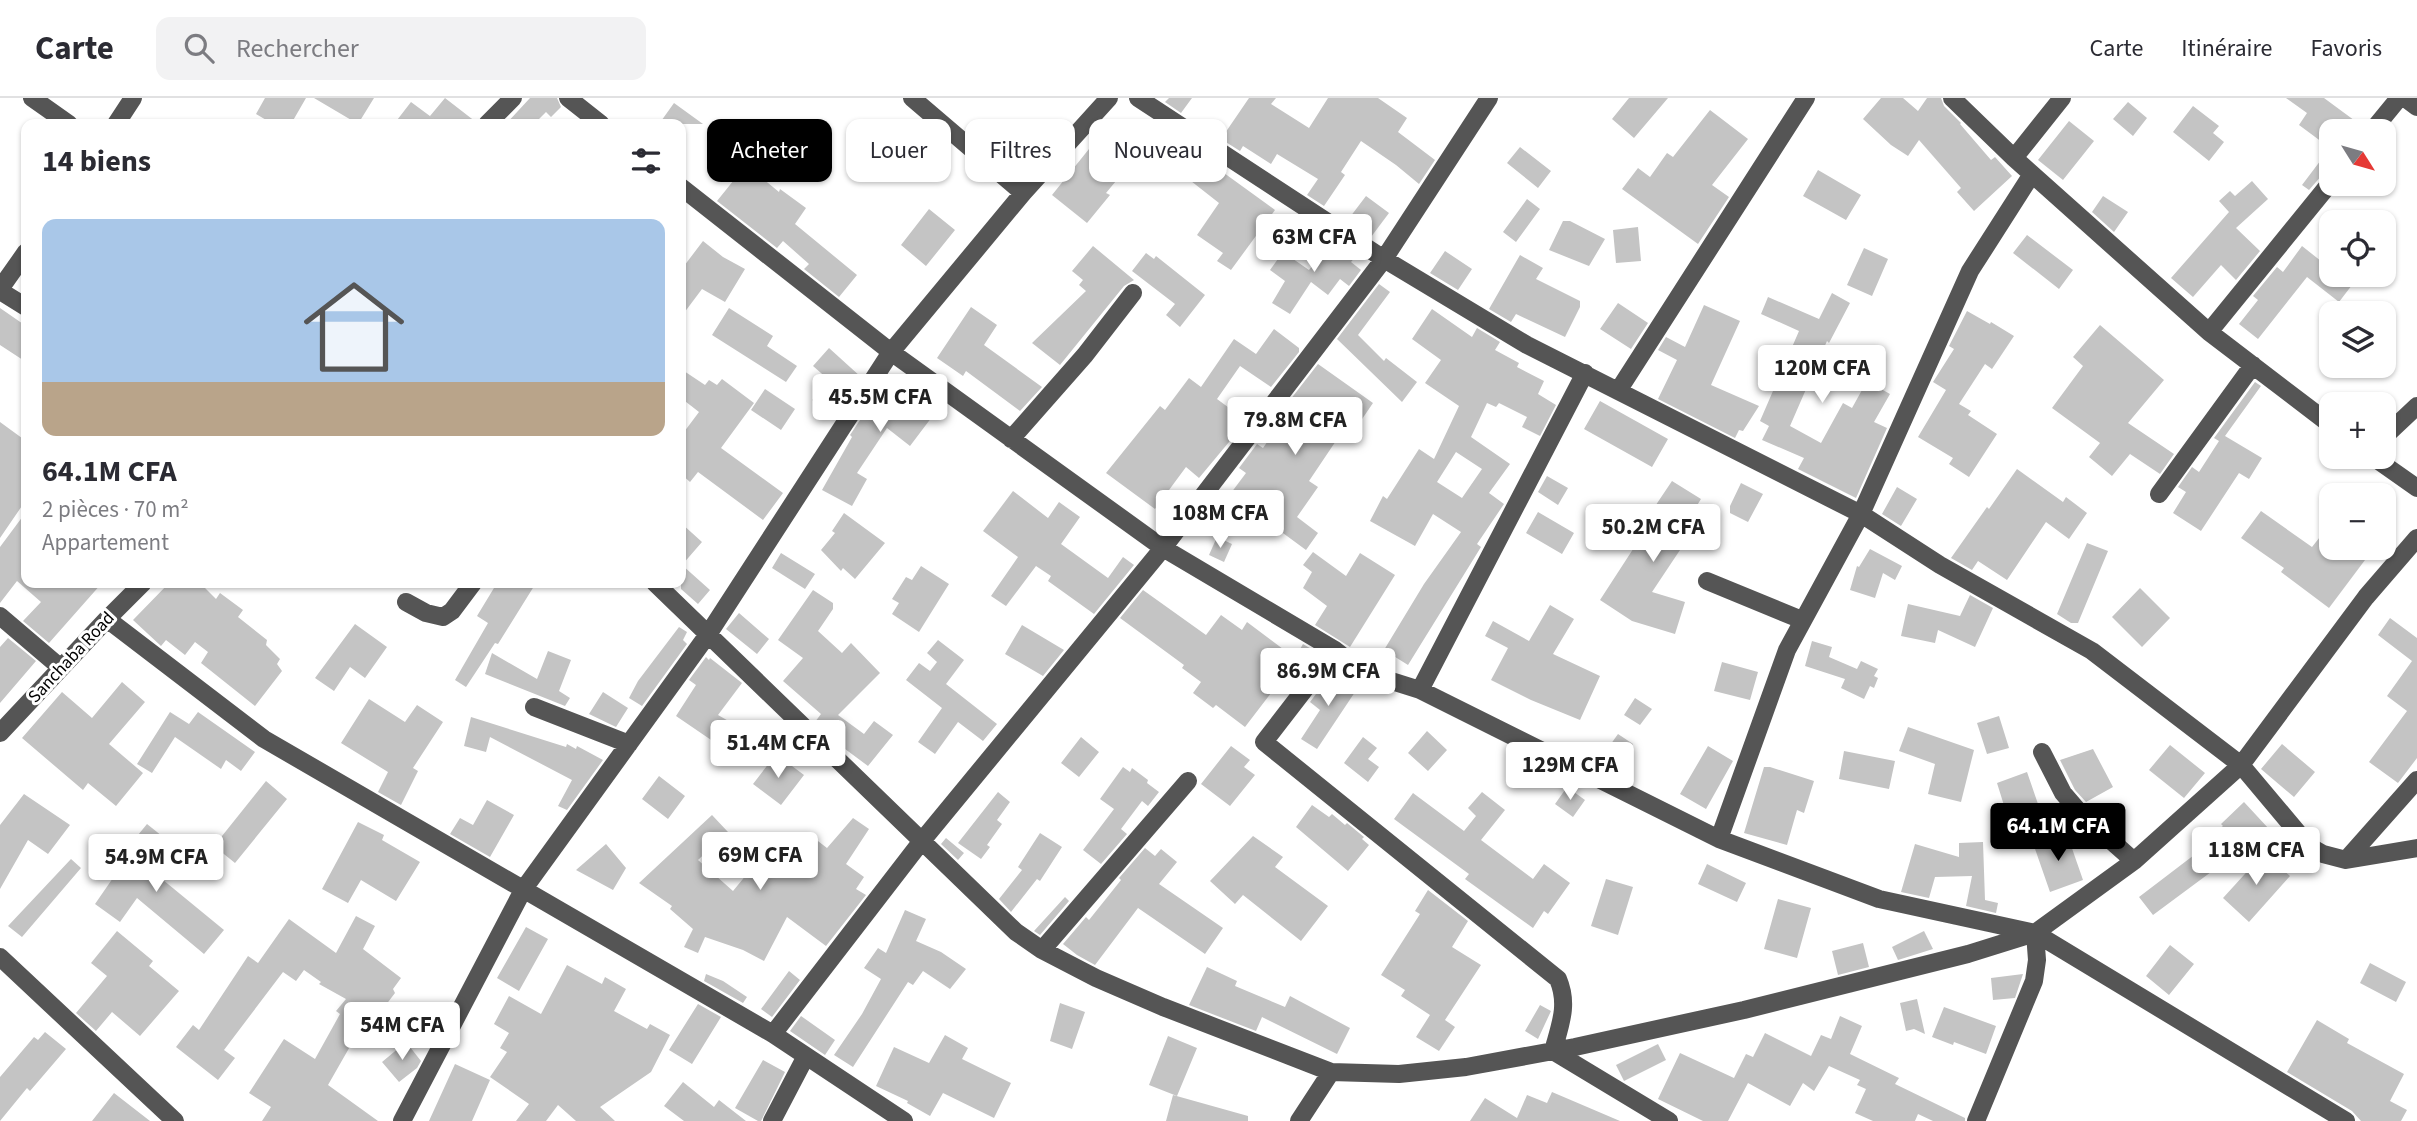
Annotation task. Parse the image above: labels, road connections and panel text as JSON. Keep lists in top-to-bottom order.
{
  "streets": {
    "street": ["Sanchaba Road"]
  },
  "north": "bottom right",
  "page": {
    "header": "Carte",
    "search": "Rechercher",
    "nav": ["Carte", "Itinéraire", "Favoris"],
    "map_buttons": ["+", "−"],
    "chip": [
      "Acheter",
      "Louer",
      "Filtres",
      "Nouveau"
    ],
    "heading": "14 biens",
    "list": [
      {
        "name": "64.1M CFA",
        "note": "2 pièces · 70 m² · Appartement"
      }
    ],
    "price": [
      "63M CFA",
      "120M CFA",
      "45.5M CFA",
      "79.8M CFA",
      "108M CFA",
      "50.2M CFA",
      "86.9M CFA",
      "51.4M CFA",
      "129M CFA",
      "64.1M CFA",
      "118M CFA",
      "69M CFA",
      "54.9M CFA",
      "54M CFA"
    ]
  }
}
